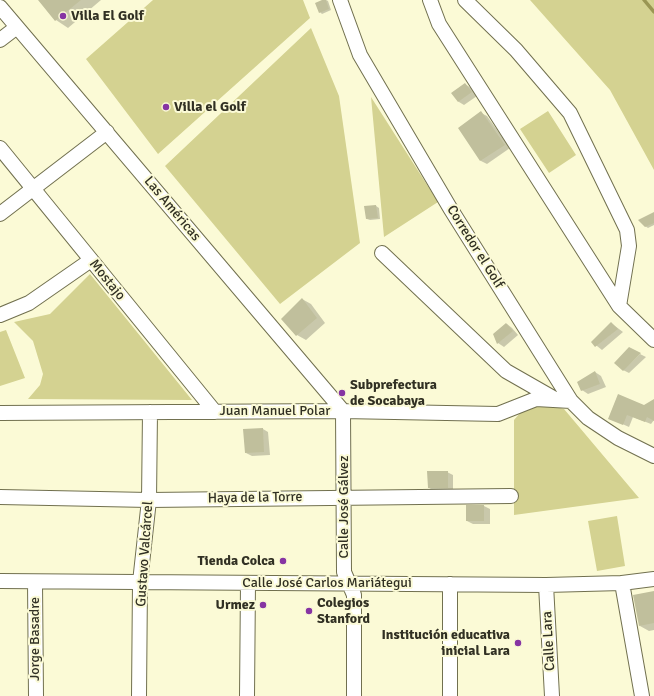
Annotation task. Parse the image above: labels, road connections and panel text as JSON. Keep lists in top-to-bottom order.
{
  "streets": {
    "street": [
      "Las Américas",
      "Corredor el Golf",
      "Mostajo",
      "Juan Manuel Polar",
      "Haya de la Torre",
      "Calle José Gálvez",
      "Gustavo Valcárcel",
      "Calle José Carlos Mariátegui",
      "Jorge Basadre",
      "Calle Lara"
    ]
  },
  "crossings": [
    ["Las Américas", "Juan Manuel Polar"],
    ["Las Américas", "Calle José Gálvez"],
    ["Corredor el Golf", "Juan Manuel Polar"],
    ["Mostajo", "Juan Manuel Polar"],
    ["Juan Manuel Polar", "Calle José Gálvez"],
    ["Juan Manuel Polar", "Gustavo Valcárcel"],
    ["Haya de la Torre", "Calle José Gálvez"],
    ["Haya de la Torre", "Gustavo Valcárcel"],
    ["Calle José Gálvez", "Calle José Carlos Mariátegui"],
    ["Gustavo Valcárcel", "Calle José Carlos Mariátegui"],
    ["Calle José Carlos Mariátegui", "Jorge Basadre"],
    ["Calle José Carlos Mariátegui", "Calle Lara"]
  ],
  "places": [
    "Villa El Golf",
    "Villa el Golf",
    "Subprefectura de Socabaya",
    "Tienda Colca",
    "Urmez",
    "Colegios Stanford",
    "Institución educativa inicial Lara"
  ]
}
